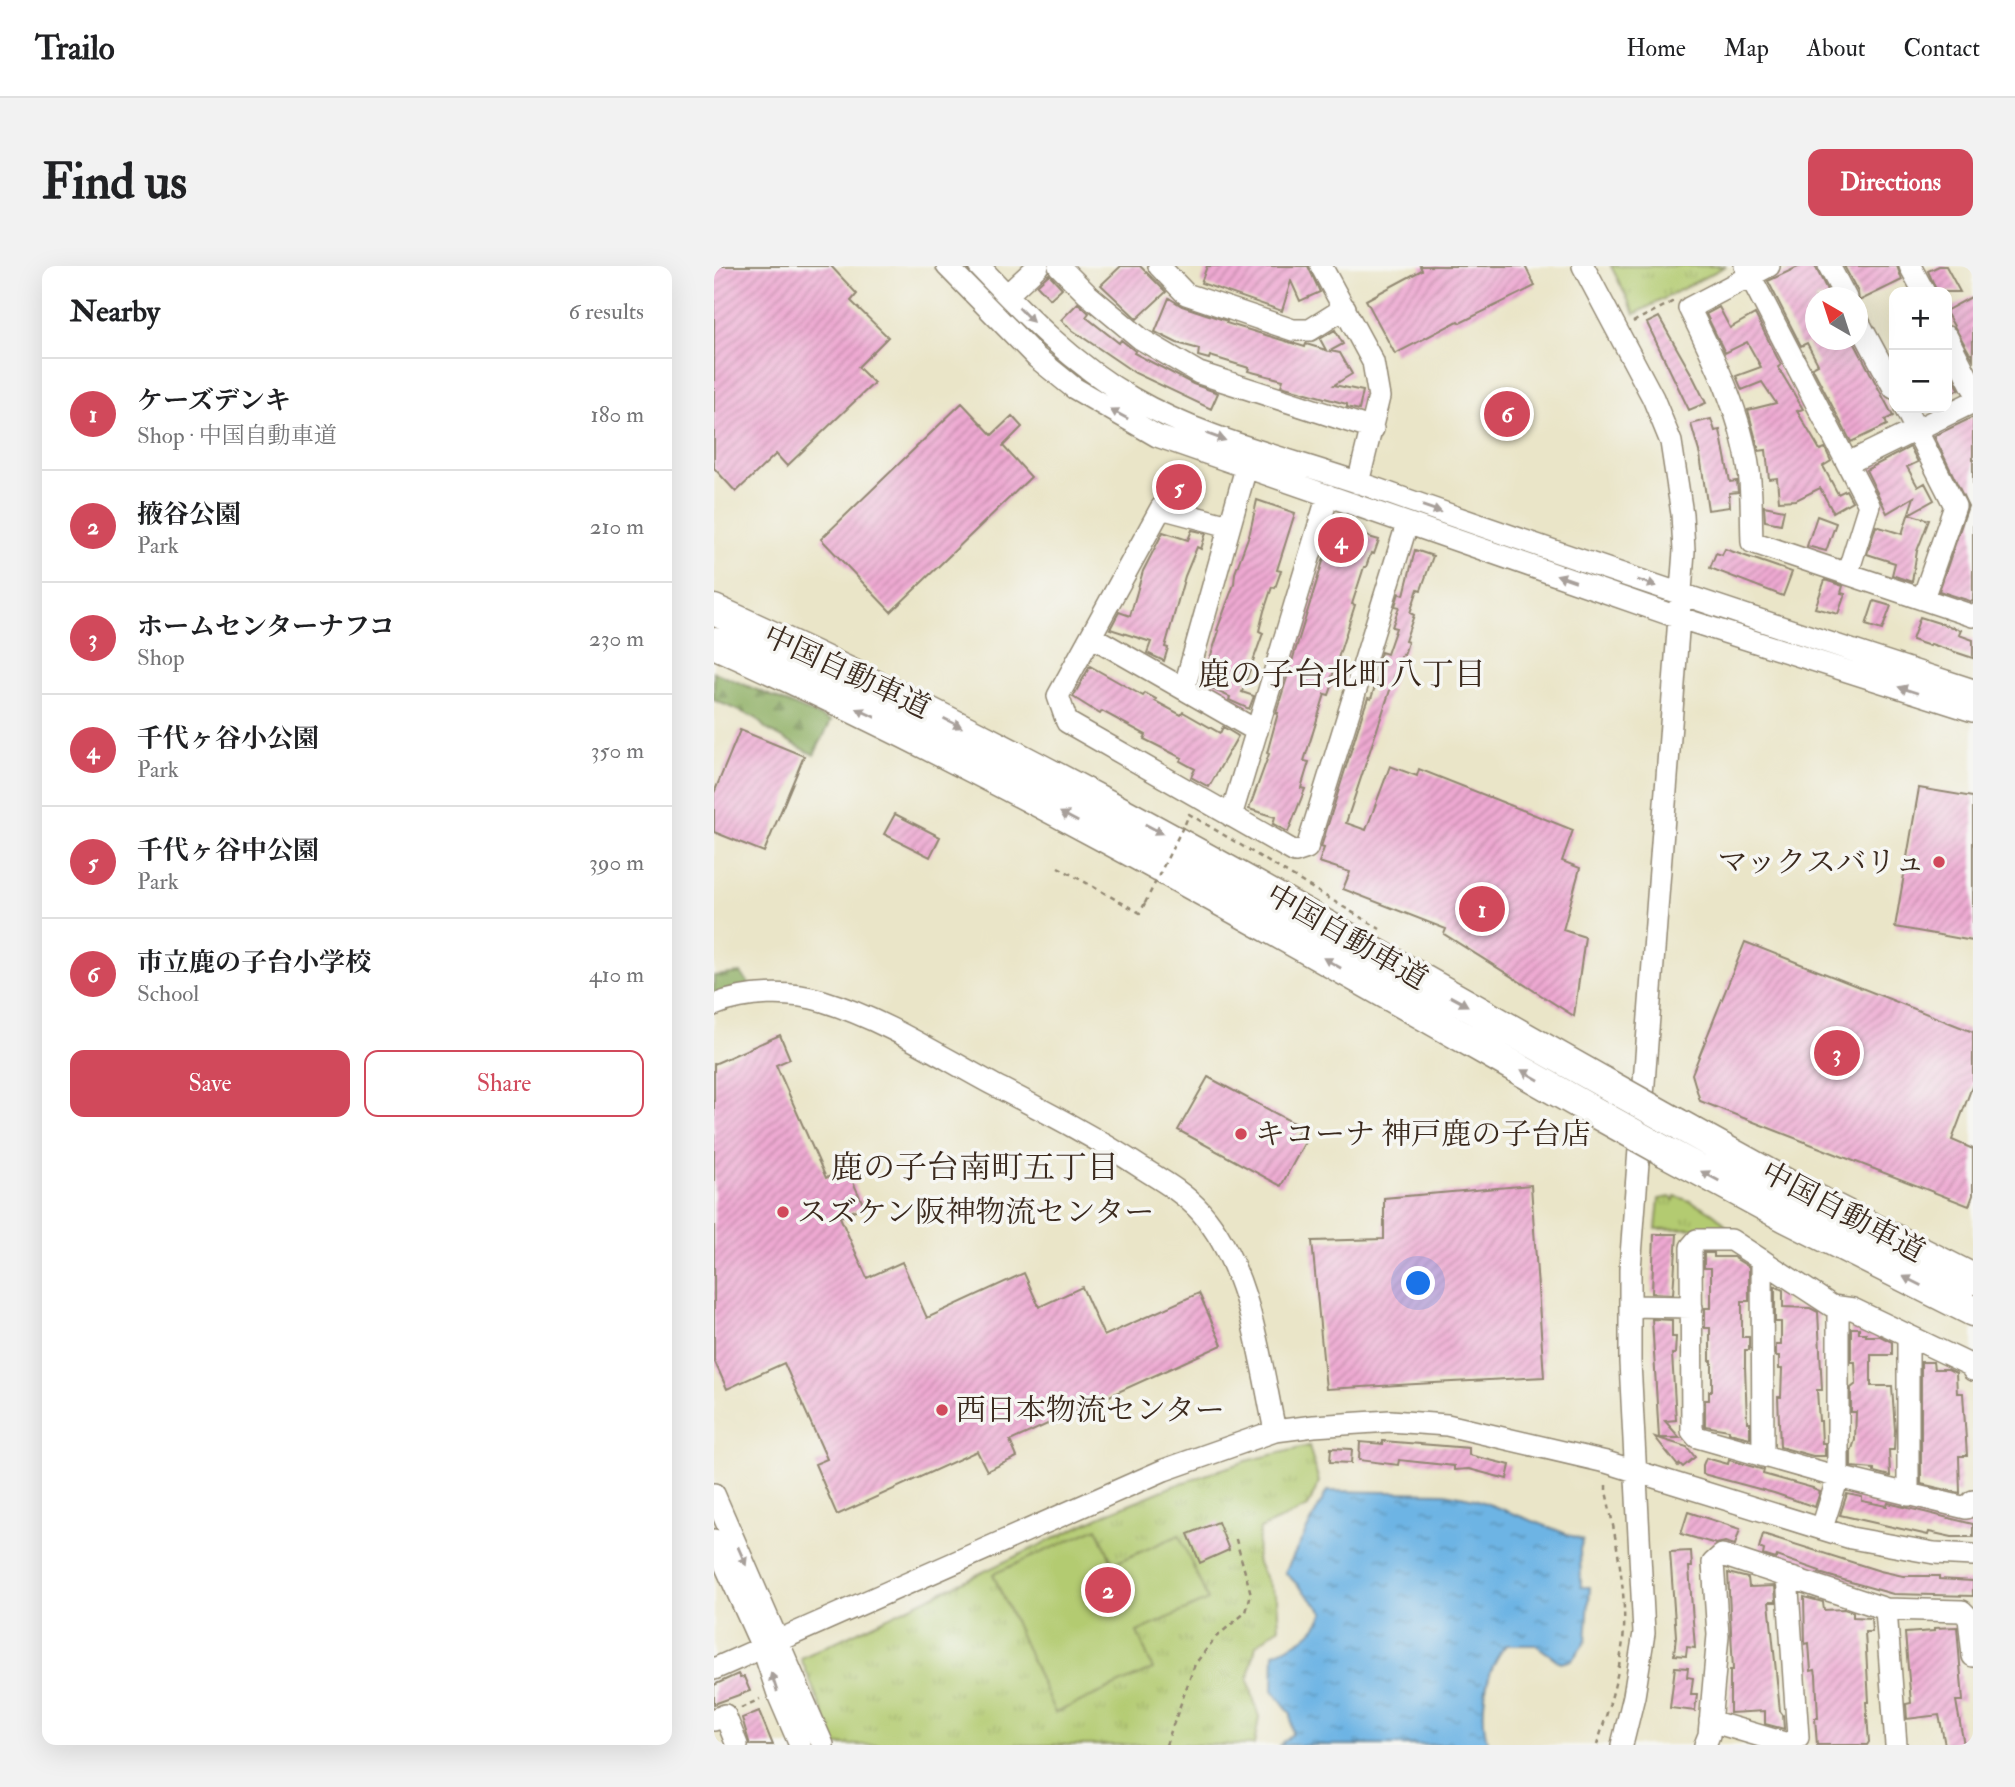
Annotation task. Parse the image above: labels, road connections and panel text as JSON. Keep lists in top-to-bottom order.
{
  "streets": {
    "highway": ["中国自動車道"]
  },
  "districts": ["鹿の子台北町八丁目", "鹿の子台南町五丁目"],
  "places": [
    "マックスバリュ",
    "キコーナ 神戸鹿の子台店",
    "スズケン阪神物流センター",
    "西日本物流センター"
  ],
  "north": "top left",
  "page": {
    "header": "Trailo",
    "nav": [
      "Home",
      "Map",
      "About",
      "Contact"
    ],
    "buttons": [
      "Directions",
      ["Save", "Share"]
    ],
    "title": "Find us",
    "heading": ["Nearby", "6 results"],
    "map_buttons": ["+", "−"],
    "list": [
      {
        "mark": "1",
        "name": "ケーズデンキ",
        "note": "Shop · 中国自動車道",
        "value": "180 m"
      },
      {
        "mark": "2",
        "name": "掖谷公園",
        "note": "Park",
        "value": "210 m"
      },
      {
        "mark": "3",
        "name": "ホームセンターナフコ",
        "note": "Shop",
        "value": "230 m"
      },
      {
        "mark": "4",
        "name": "千代ヶ谷小公園",
        "note": "Park",
        "value": "350 m"
      },
      {
        "mark": "5",
        "name": "千代ヶ谷中公園",
        "note": "Park",
        "value": "390 m"
      },
      {
        "mark": "6",
        "name": "市立鹿の子台小学校",
        "note": "School",
        "value": "410 m"
      }
    ],
    "pins": [
      "6",
      "5",
      "4",
      "1",
      "3",
      "2"
    ]
  }
}
